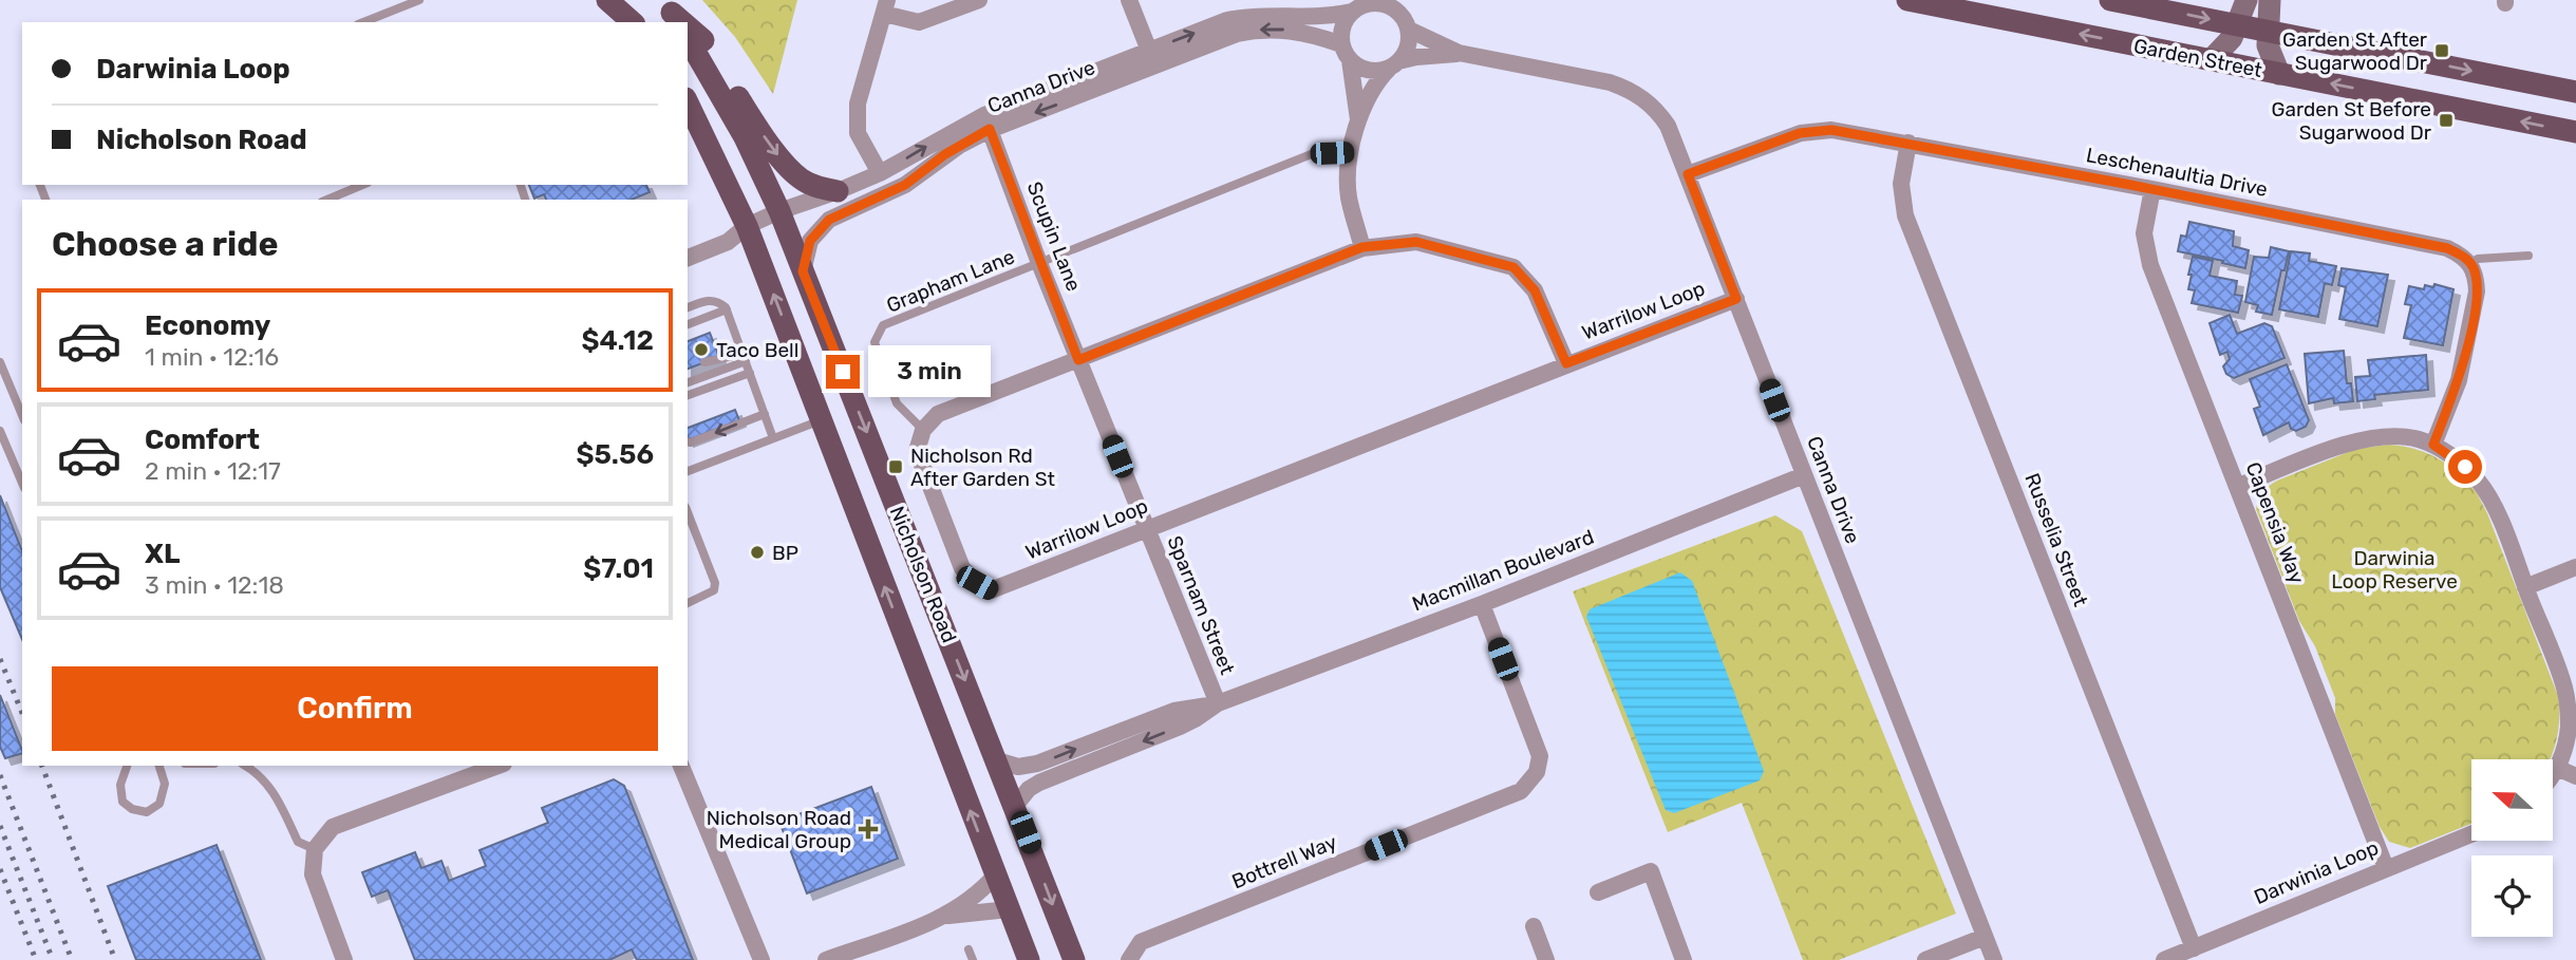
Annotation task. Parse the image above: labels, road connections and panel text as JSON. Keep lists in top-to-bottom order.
{
  "streets": {
    "main road": ["Garden Street", "Nicholson Road"],
    "street": [
      "Canna Drive",
      "Leschenaultia Drive",
      "Scupin Lane",
      "Warrilow Loop",
      "Capensia Way",
      "Russelia Street",
      "Macmillan Boulevard",
      "Sparnam Street",
      "Bottrell Way",
      "Darwinia Loop"
    ],
    "lane": ["Grapham Lane"]
  },
  "crossings": [
    ["Canna Drive", "Leschenaultia Drive"],
    ["Canna Drive", "Scupin Lane"],
    ["Canna Drive", "Warrilow Loop"],
    ["Canna Drive", "Macmillan Boulevard"],
    ["Canna Drive", "Nicholson Road"],
    ["Leschenaultia Drive", "Capensia Way"],
    ["Leschenaultia Drive", "Russelia Street"],
    ["Scupin Lane", "Grapham Lane"],
    ["Scupin Lane", "Warrilow Loop"],
    ["Scupin Lane", "Sparnam Street"],
    ["Grapham Lane", "Warrilow Loop"],
    ["Warrilow Loop", "Sparnam Street"],
    ["Capensia Way", "Darwinia Loop"],
    ["Russelia Street", "Darwinia Loop"],
    ["Macmillan Boulevard", "Nicholson Road"],
    ["Macmillan Boulevard", "Sparnam Street"],
    ["Macmillan Boulevard", "Bottrell Way"]
  ],
  "parks": ["Darwinia Loop Reserve"],
  "places": {
    "transit": ["Garden St After Sugarwood Dr", "Garden St Before Sugarwood Dr", "Nicholson Rd After Garden St"],
    "other": ["Taco Bell", "BP"],
    "health": ["Nicholson Road Medical Group"]
  },
  "north": "left",
  "page": {
    "banner": ["Darwinia Loop", "Nicholson Road"],
    "heading": "Choose a ride",
    "list": [
      {
        "name": "Economy",
        "note": "1 min · 12:16",
        "value": "$4.12"
      },
      {
        "name": "Comfort",
        "note": "2 min · 12:17",
        "value": "$5.56"
      },
      {
        "name": "XL",
        "note": "3 min · 12:18",
        "value": "$7.01"
      }
    ],
    "bubble": "3 min",
    "buttons": "Confirm"
  }
}
